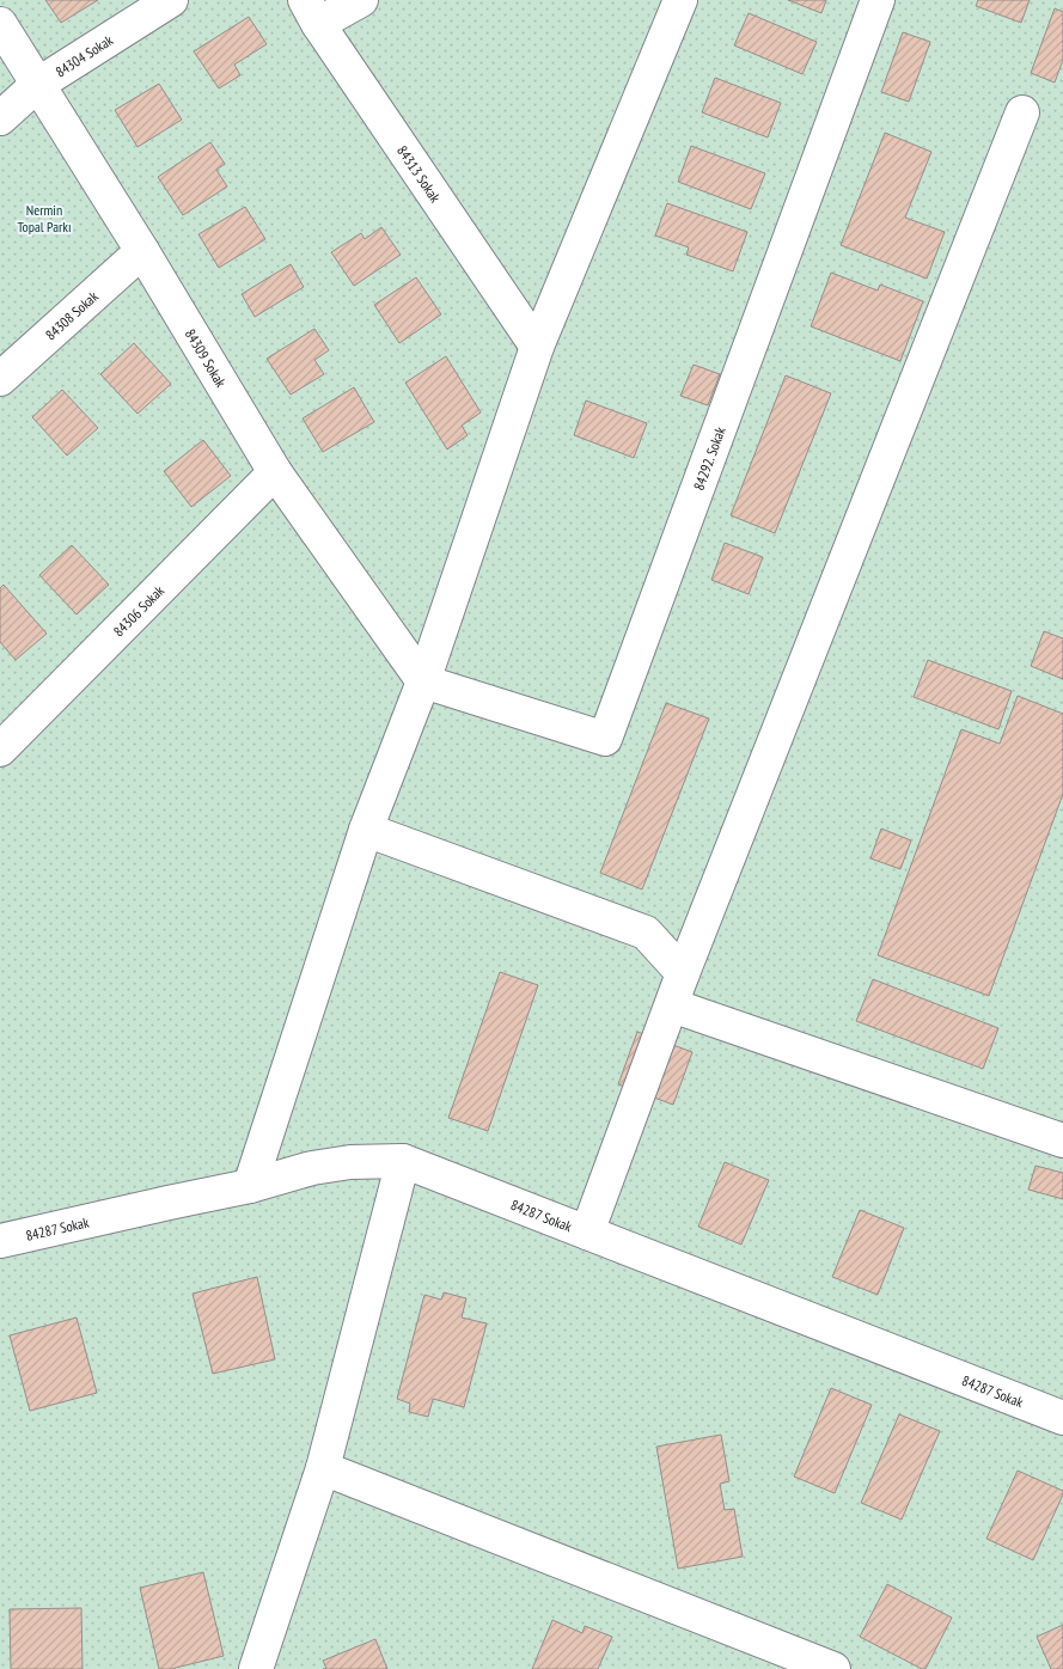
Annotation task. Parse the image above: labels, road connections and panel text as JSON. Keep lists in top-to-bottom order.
{
  "streets": {
    "street": [
      "84304 Sokak",
      "84313 Sokak",
      "84308 Sokak",
      "84309 Sokak",
      "84292. Sokak",
      "84306 Sokak",
      "84287 Sokak"
    ]
  },
  "crossings": [
    ["84304 Sokak", "84309 Sokak"],
    ["84308 Sokak", "84309 Sokak"],
    ["84309 Sokak", "84292. Sokak"],
    ["84309 Sokak", "84306 Sokak"]
  ],
  "parks": ["Nermin Topal Parkı"]
}
